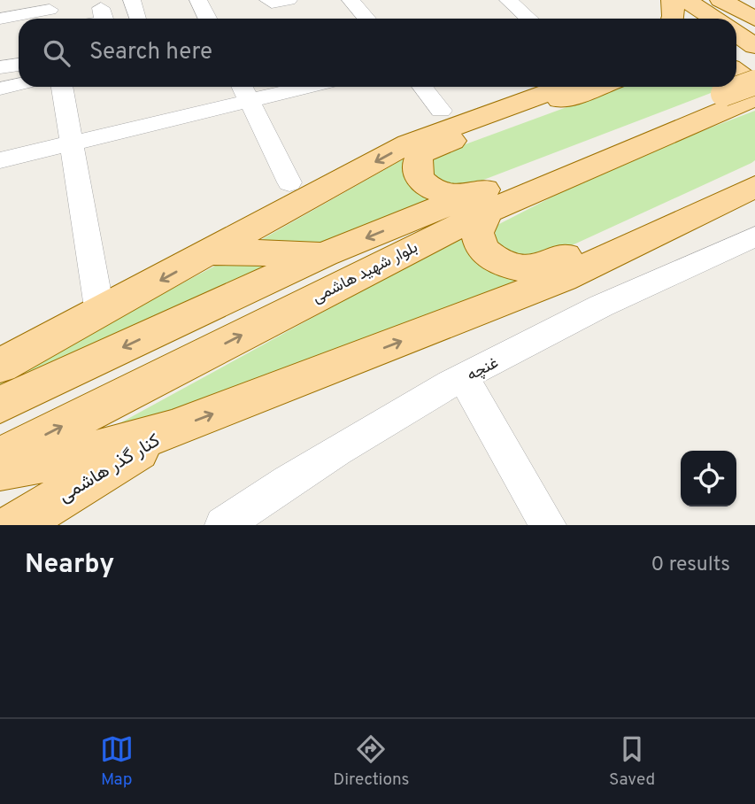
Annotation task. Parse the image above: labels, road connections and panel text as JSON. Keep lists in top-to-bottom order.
{
  "streets": {
    "main road": ["بلوار شهید هاشمی", "کنار گذر هاشمی"],
    "street": ["غنچه"]
  },
  "crossings": [
    ["بلوار شهید هاشمی", "کنار گذر هاشمی"]
  ],
  "page": {
    "search": "Search here",
    "heading": ["Nearby", "0 results"],
    "nav": ["Map", "Directions", "Saved"]
  }
}
